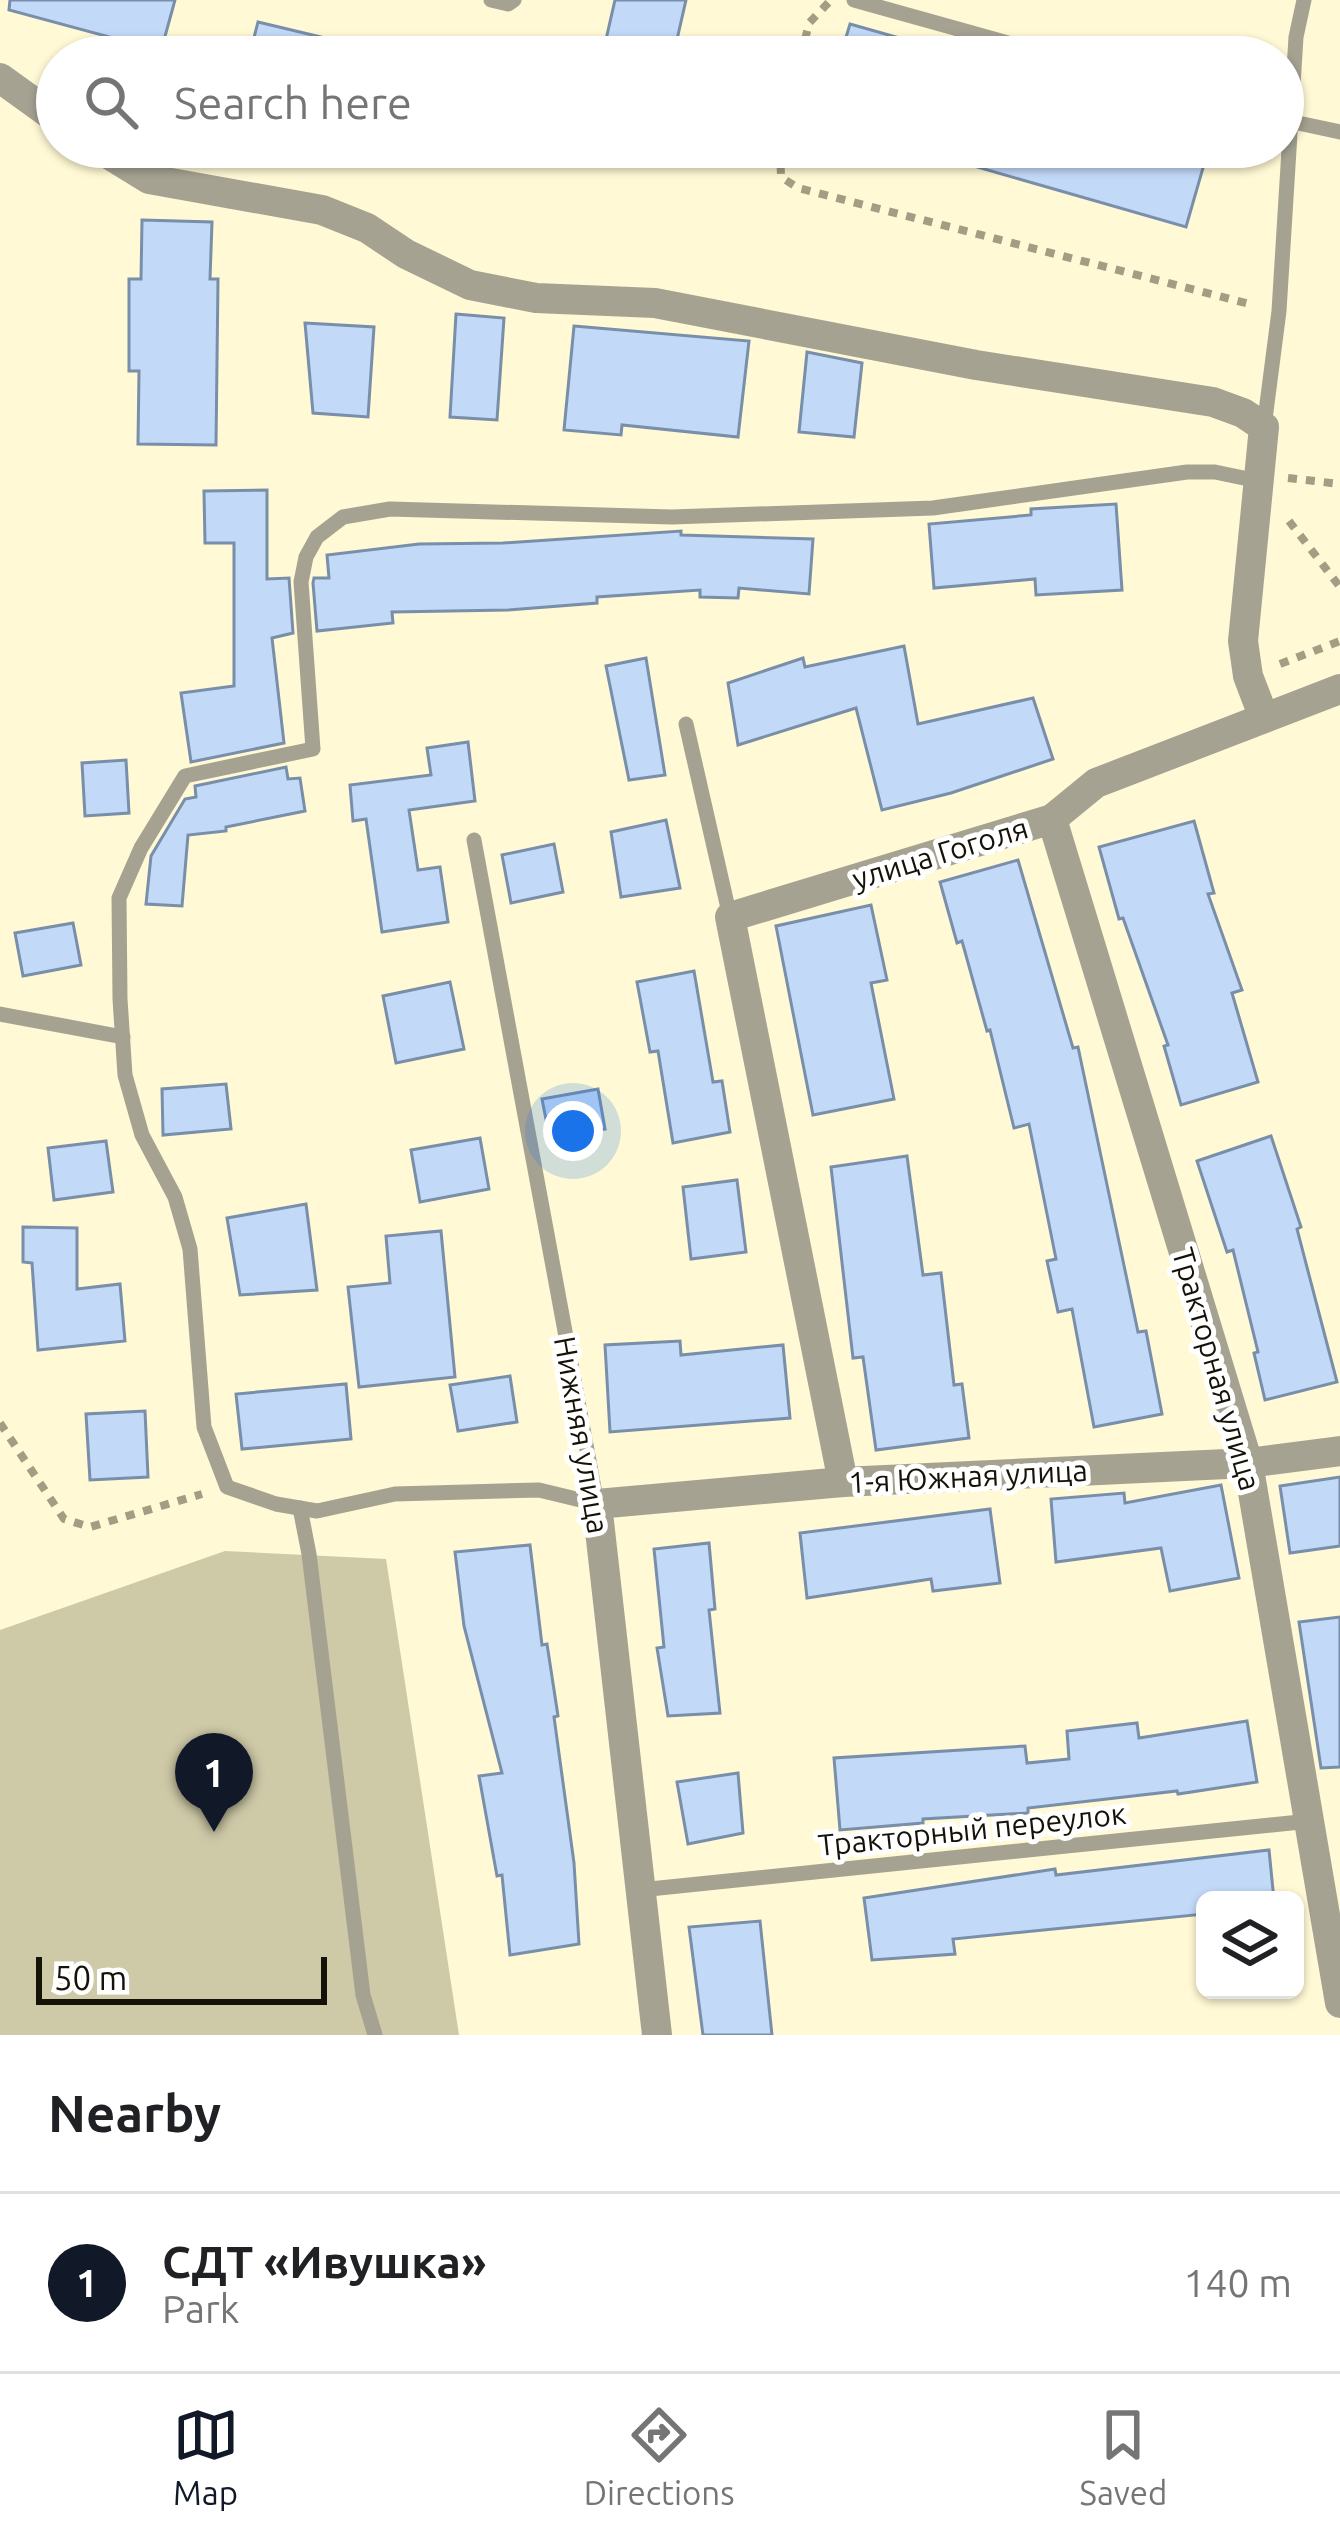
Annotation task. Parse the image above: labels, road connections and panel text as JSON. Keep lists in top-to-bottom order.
{
  "streets": {
    "street": [
      "улица Гоголя",
      "Тракторная улица",
      "Нижняя улица",
      "1-я Южная улица"
    ],
    "lane": ["Тракторный переулок"]
  },
  "crossings": [
    ["улица Гоголя", "Тракторная улица"],
    ["Тракторная улица", "1-я Южная улица"],
    ["Тракторная улица", "Тракторный переулок"],
    ["Нижняя улица", "1-я Южная улица"],
    ["Нижняя улица", "Тракторный переулок"]
  ],
  "scale_bar": "50 m",
  "page": {
    "search": "Search here",
    "pins": "1",
    "scale": "50 m",
    "heading": "Nearby",
    "list": [
      {
        "mark": "1",
        "name": "СДТ «Ивушка»",
        "note": "Park",
        "value": "140 m"
      }
    ],
    "nav": ["Map", "Directions", "Saved"]
  }
}
